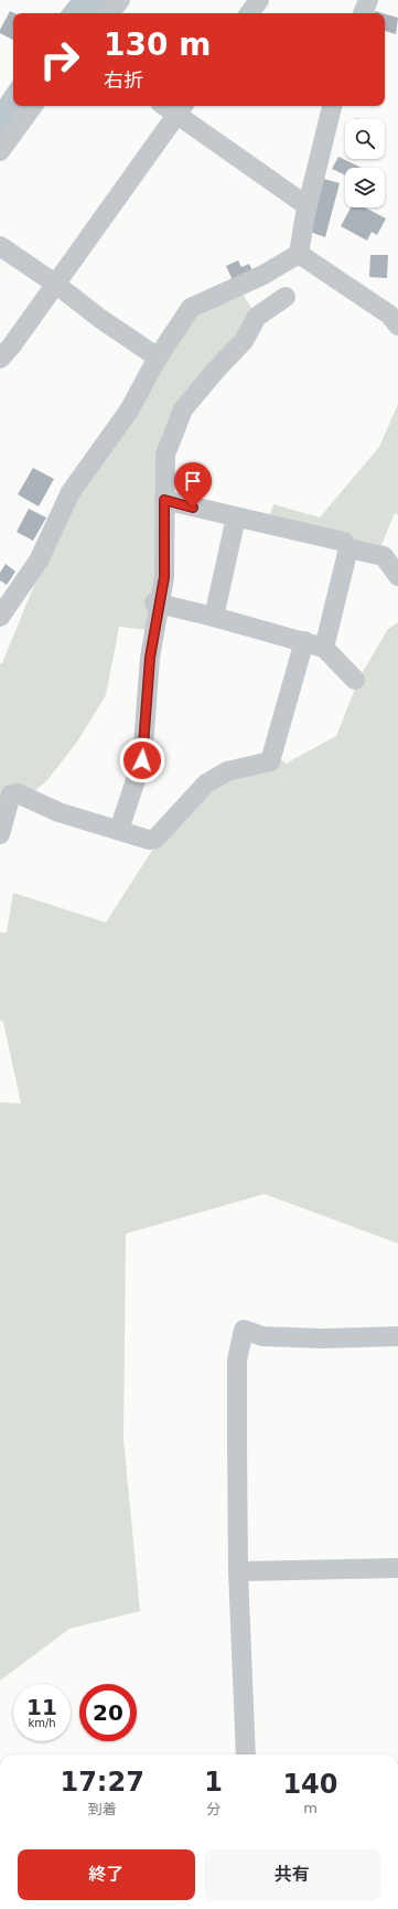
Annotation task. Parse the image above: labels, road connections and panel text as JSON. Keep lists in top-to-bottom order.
{
  "page": {
    "turn": ["130 m", "右折"],
    "speed": "11 km/h",
    "limit": "20",
    "eta": [
      "17:27",
      "到着",
      "1",
      "分",
      "140",
      "m"
    ],
    "buttons": ["終了", "共有"]
  }
}
